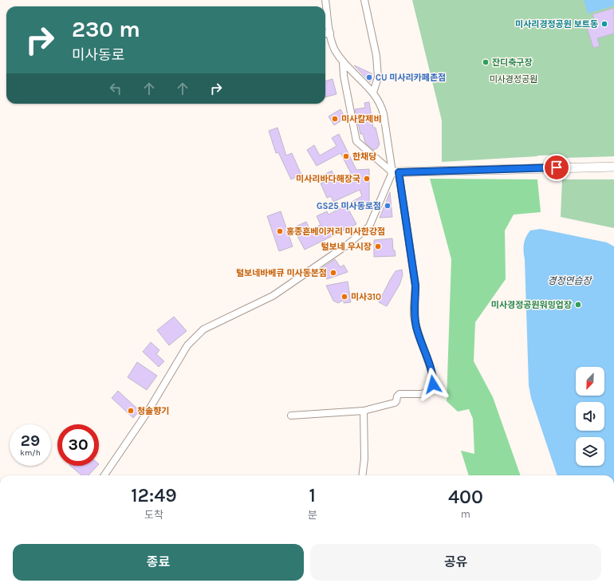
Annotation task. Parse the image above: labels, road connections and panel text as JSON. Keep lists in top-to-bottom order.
{
  "water": ["경정연습장"],
  "parks": ["미사경정공원"],
  "places": [
    "미사리경정공원 보트동",
    "잔디축구장",
    "CU 미사리카페촌점",
    "미사칼제비",
    "한채당",
    "미사리바다해장국",
    "GS25 미사동로점",
    "홍종흔베이커리 미사한강점",
    "털보네 우시장",
    "털보네바베큐 미사동본점",
    "미사310",
    "미사경정공원워밍업장",
    "청솔향기"
  ],
  "north": "bottom left",
  "page": {
    "turn": ["230 m", "미사동로"],
    "speed": "29 km/h",
    "limit": "30",
    "eta": [
      "12:49",
      "도착",
      "1",
      "분",
      "400",
      "m"
    ],
    "buttons": ["종료", "공유"]
  }
}
